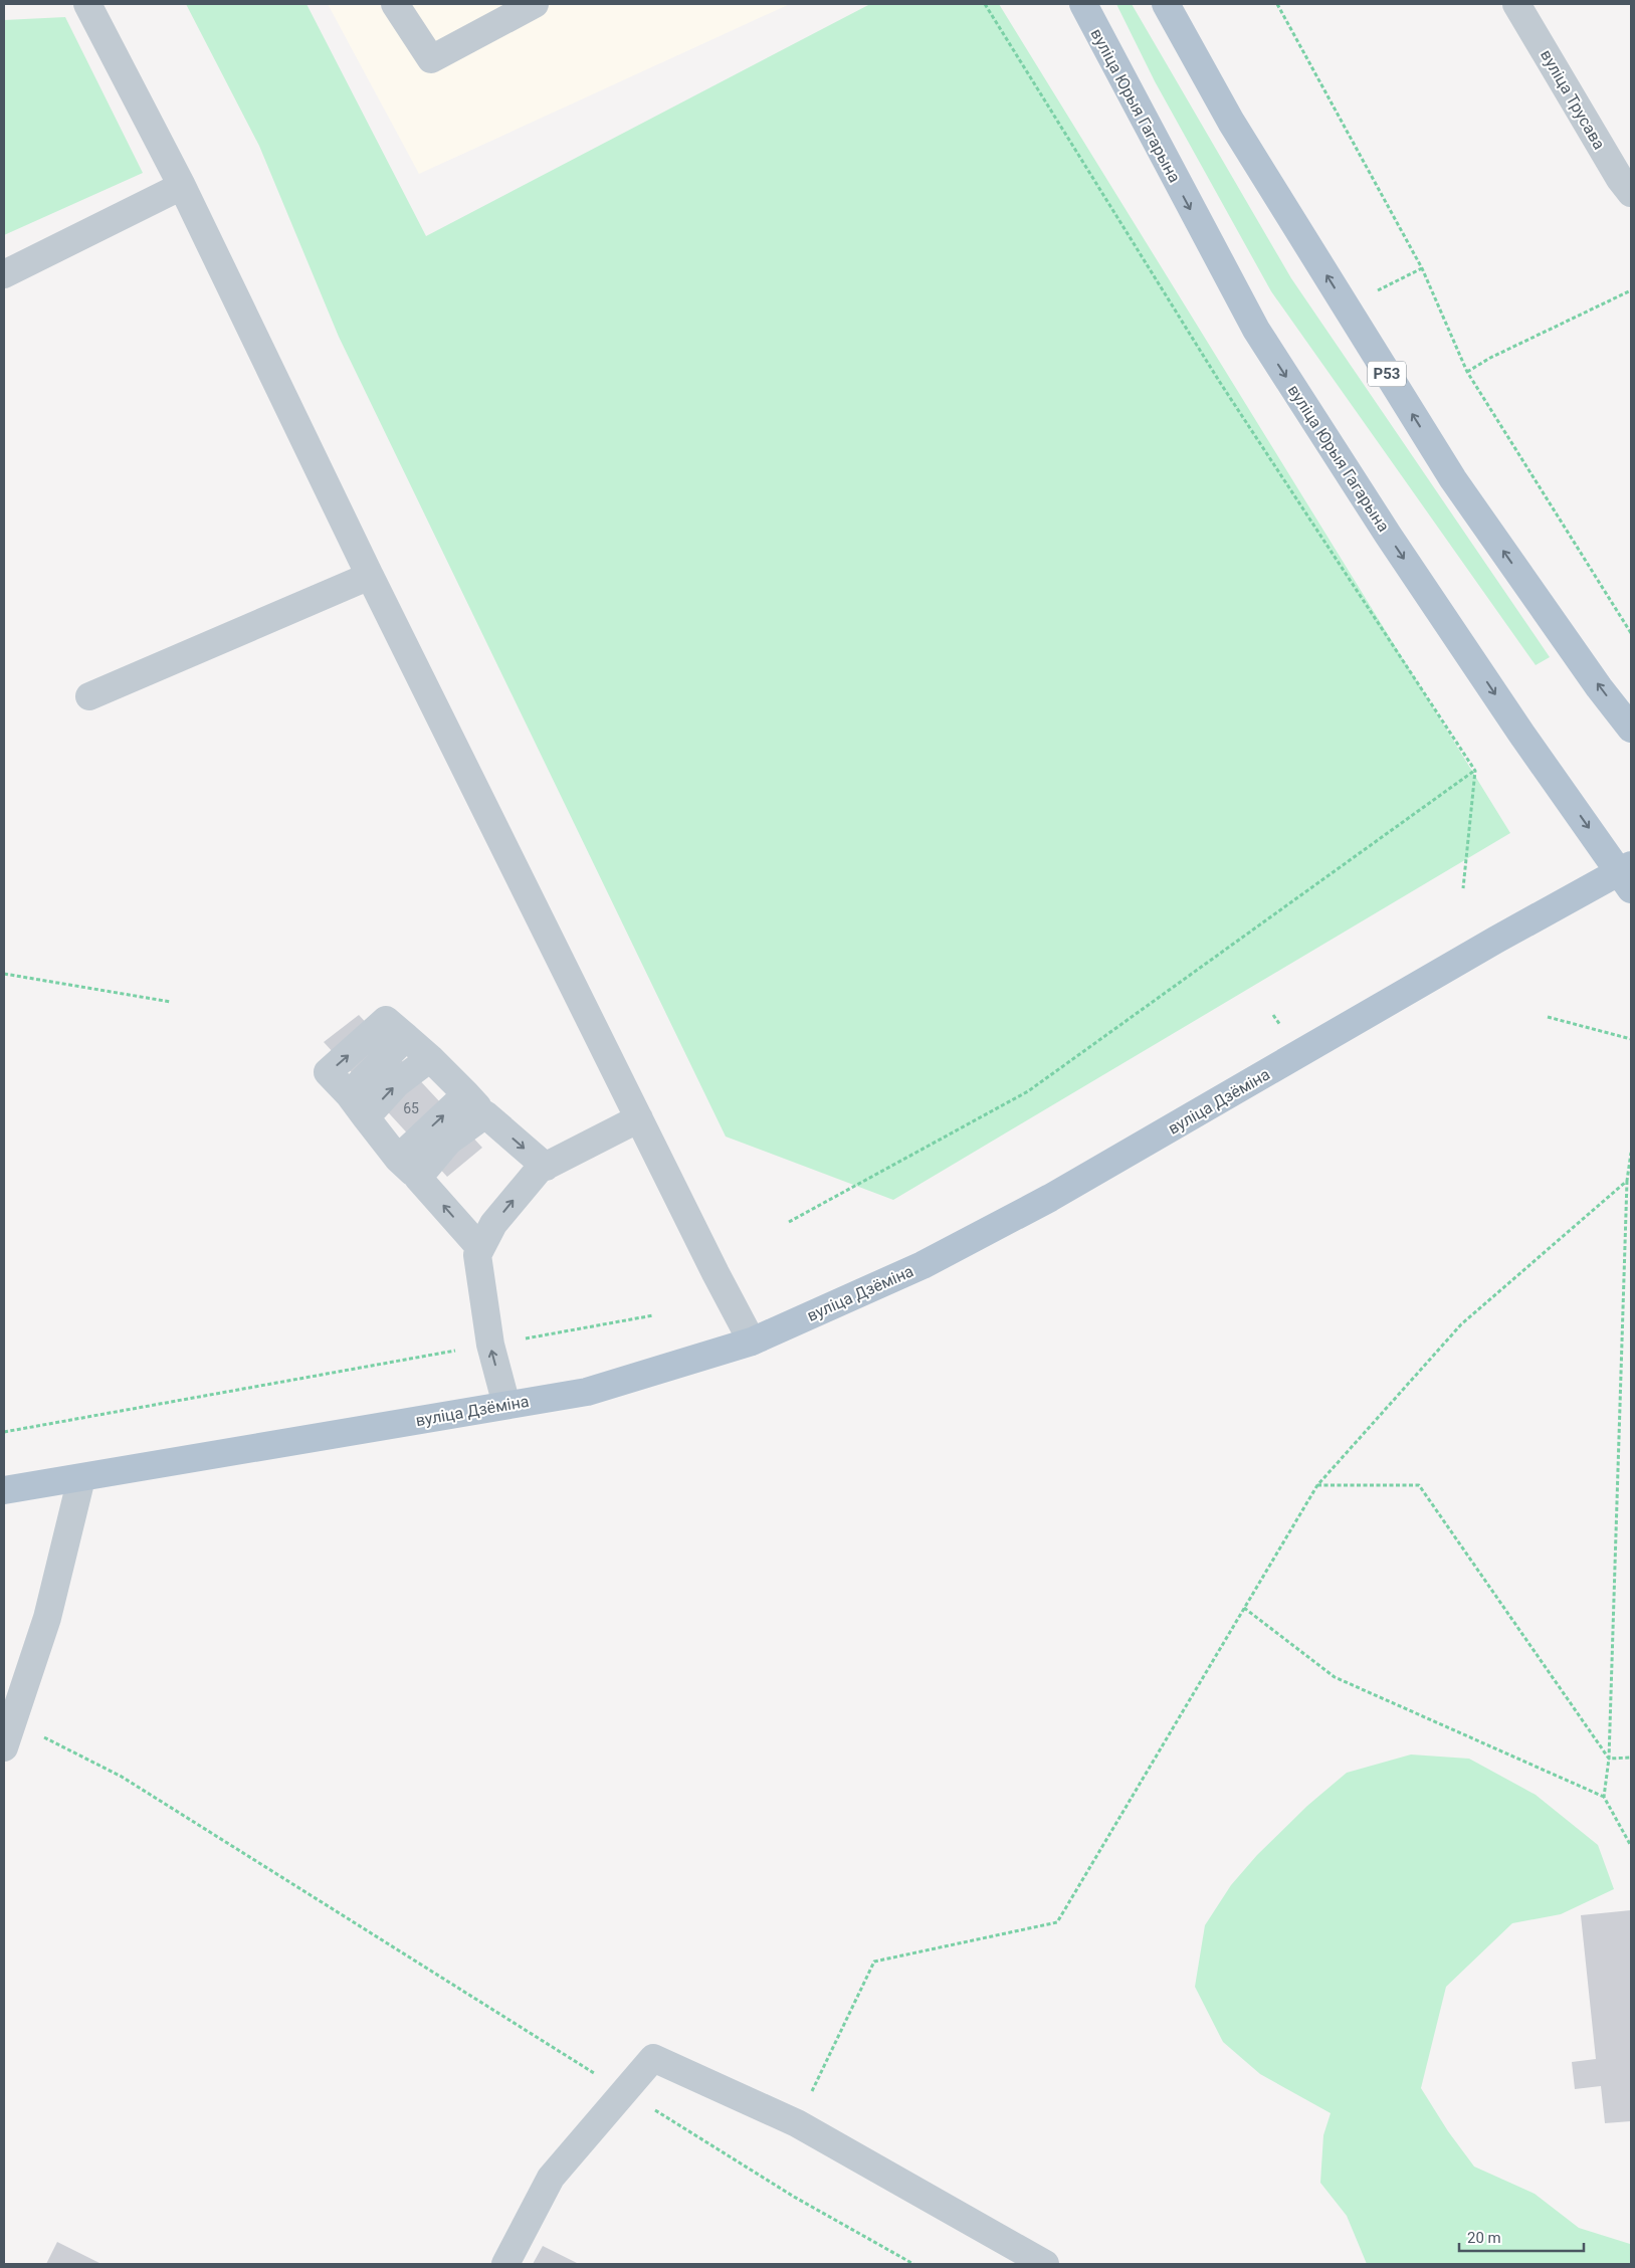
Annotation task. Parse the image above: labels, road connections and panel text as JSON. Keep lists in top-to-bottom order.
{
  "streets": {
    "main road": ["вуліца Юрыя Гагарына", "Р53", "вуліца Дзёміна"],
    "street": ["вуліца Трусава"]
  },
  "crossings": [
    ["вуліца Юрыя Гагарына", "вуліца Дзёміна"]
  ],
  "house_numbers": ["65"],
  "scale_bar": "20 m"
}
